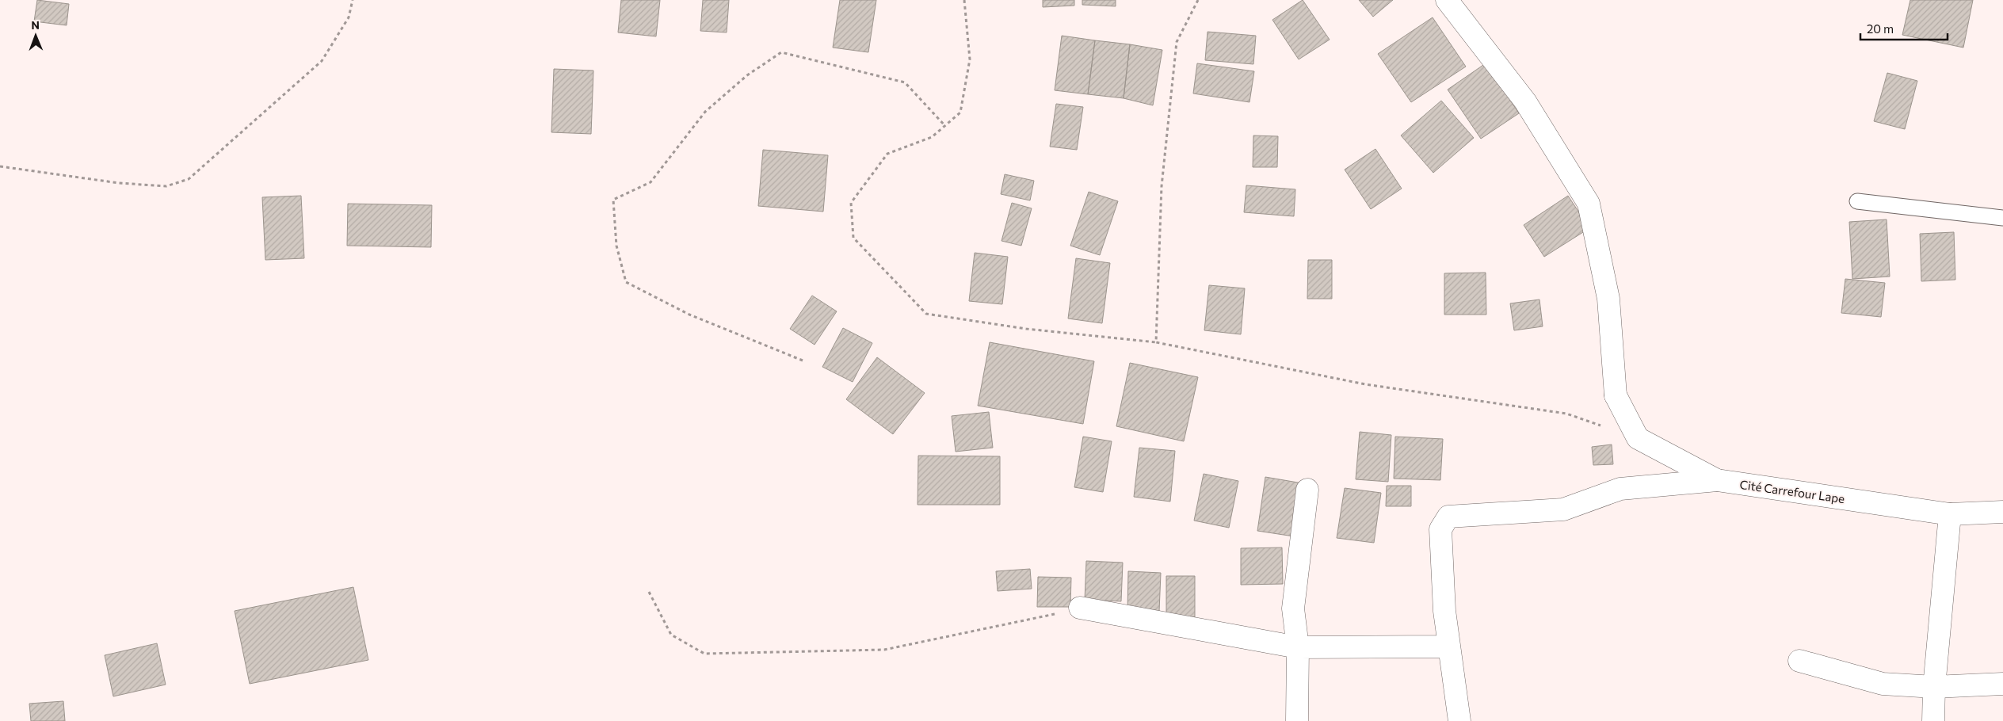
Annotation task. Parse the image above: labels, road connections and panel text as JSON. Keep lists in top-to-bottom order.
{
  "streets": {
    "street": ["Cité Carrefour Lape"]
  },
  "scale_bar": "20 m",
  "north": "top"
}
